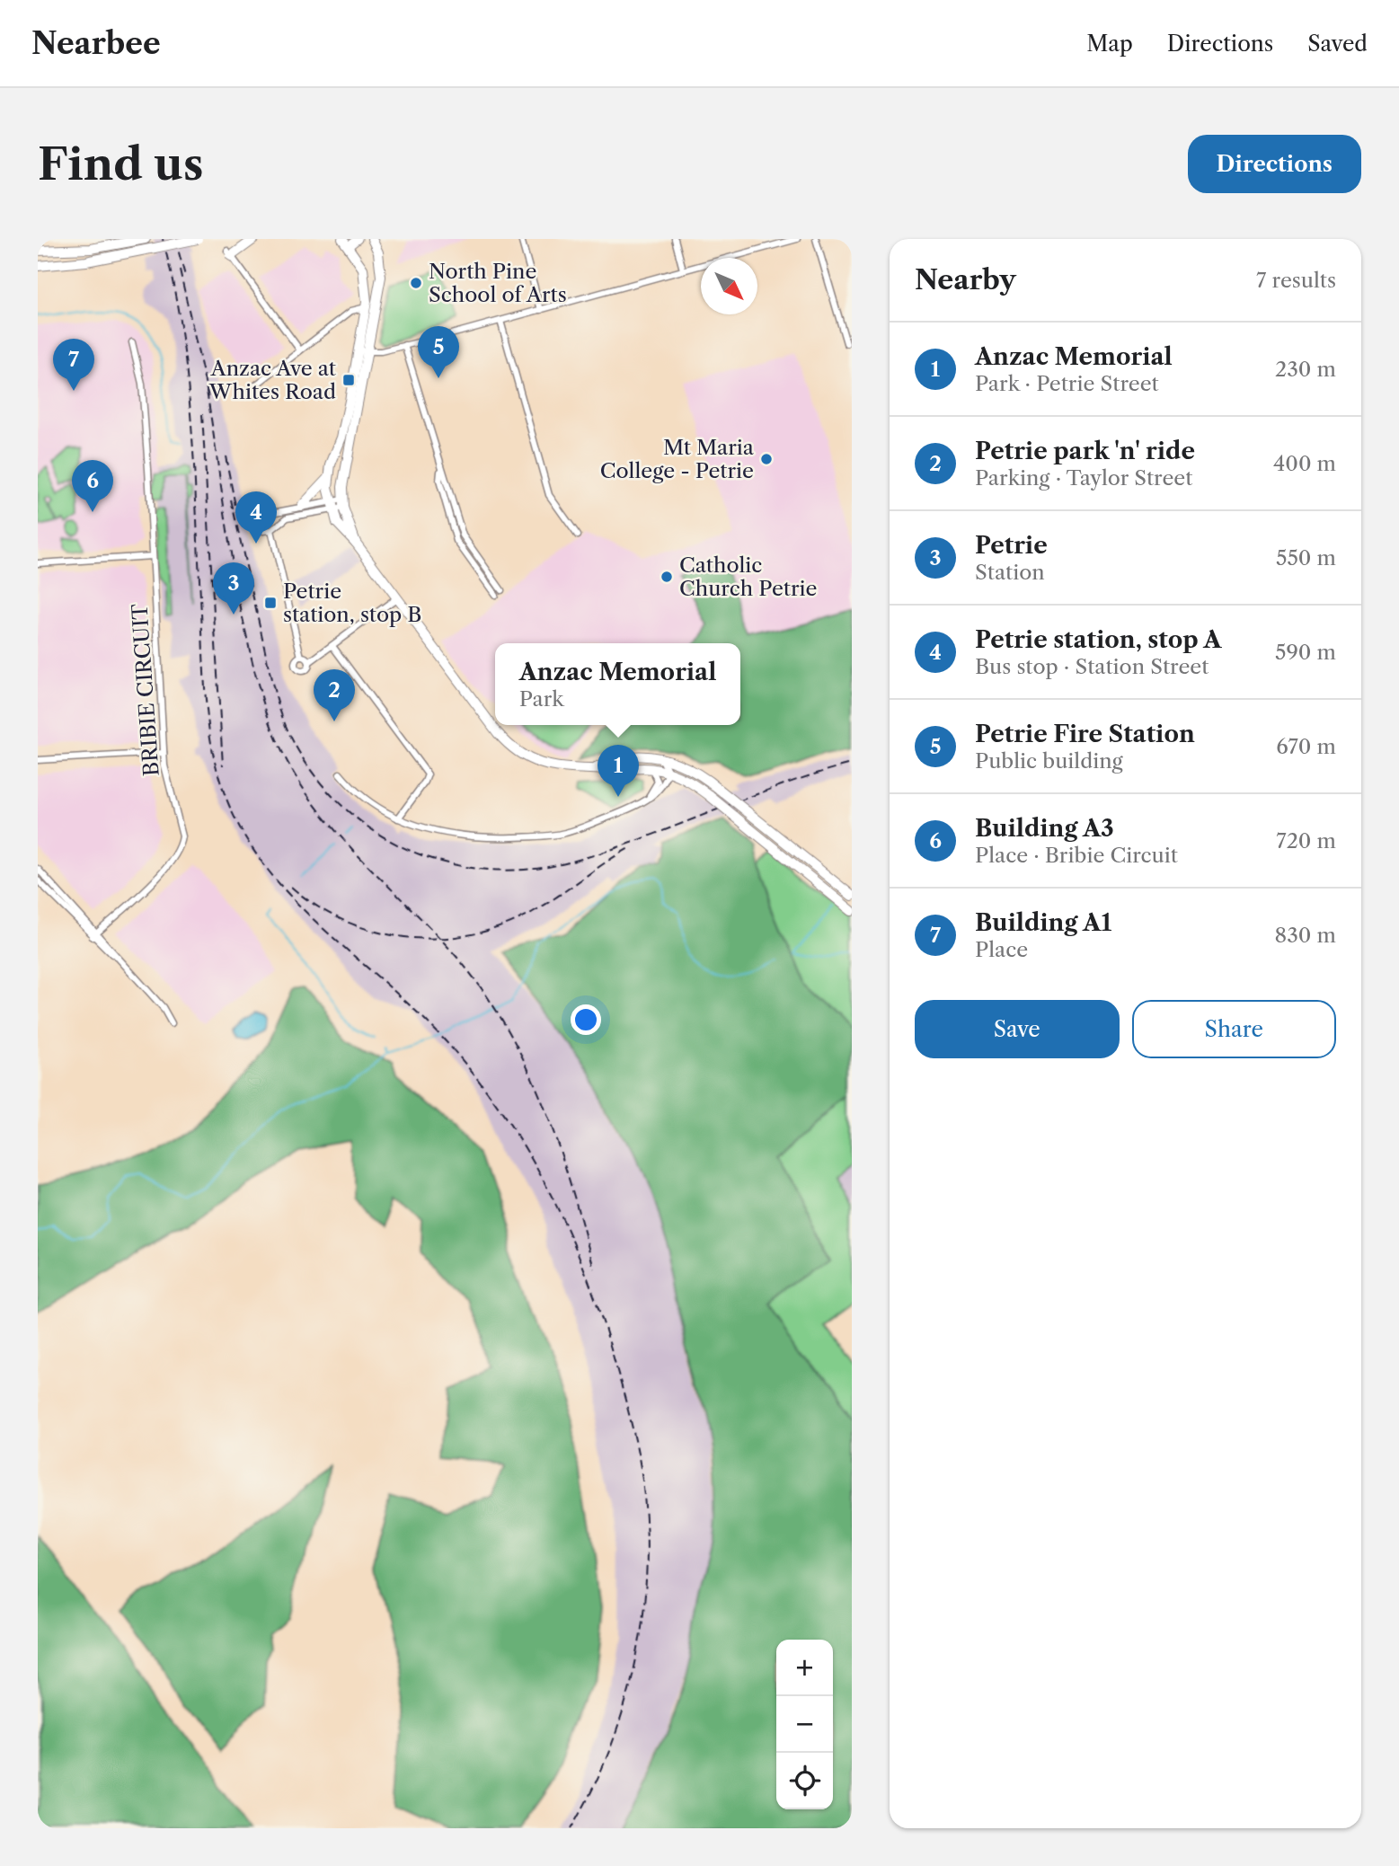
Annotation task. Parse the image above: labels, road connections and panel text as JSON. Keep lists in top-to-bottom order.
{
  "streets": {
    "street": ["BRIBIE CIRCUIT"]
  },
  "places": {
    "other": ["North Pine School of Arts", "Mt Maria College - Petrie", "Catholic Church Petrie"],
    "transit": ["Anzac Ave at Whites Road", "Petrie station, stop B"]
  },
  "north": "bottom right",
  "page": {
    "header": "Nearbee",
    "nav": ["Map", "Directions", "Saved"],
    "buttons": [
      "Directions",
      ["Save", "Share"]
    ],
    "title": "Find us",
    "heading": ["Nearby", "7 results"],
    "list": [
      {
        "mark": "1",
        "name": "Anzac Memorial",
        "note": "Park · Petrie Street",
        "value": "230 m"
      },
      {
        "mark": "2",
        "name": "Petrie park 'n' ride",
        "note": "Parking · Taylor Street",
        "value": "400 m"
      },
      {
        "mark": "3",
        "name": "Petrie",
        "note": "Station",
        "value": "550 m"
      },
      {
        "mark": "4",
        "name": "Petrie station, stop A",
        "note": "Bus stop · Station Street",
        "value": "590 m"
      },
      {
        "mark": "5",
        "name": "Petrie Fire Station",
        "note": "Public building",
        "value": "670 m"
      },
      {
        "mark": "6",
        "name": "Building A3",
        "note": "Place · Bribie Circuit",
        "value": "720 m"
      },
      {
        "mark": "7",
        "name": "Building A1",
        "note": "Place",
        "value": "830 m"
      }
    ],
    "pins": [
      "5",
      "7",
      "6",
      "4",
      "3",
      "2",
      "1"
    ],
    "popup": ["Anzac Memorial", "Park"],
    "map_buttons": ["+", "−"]
  }
}
